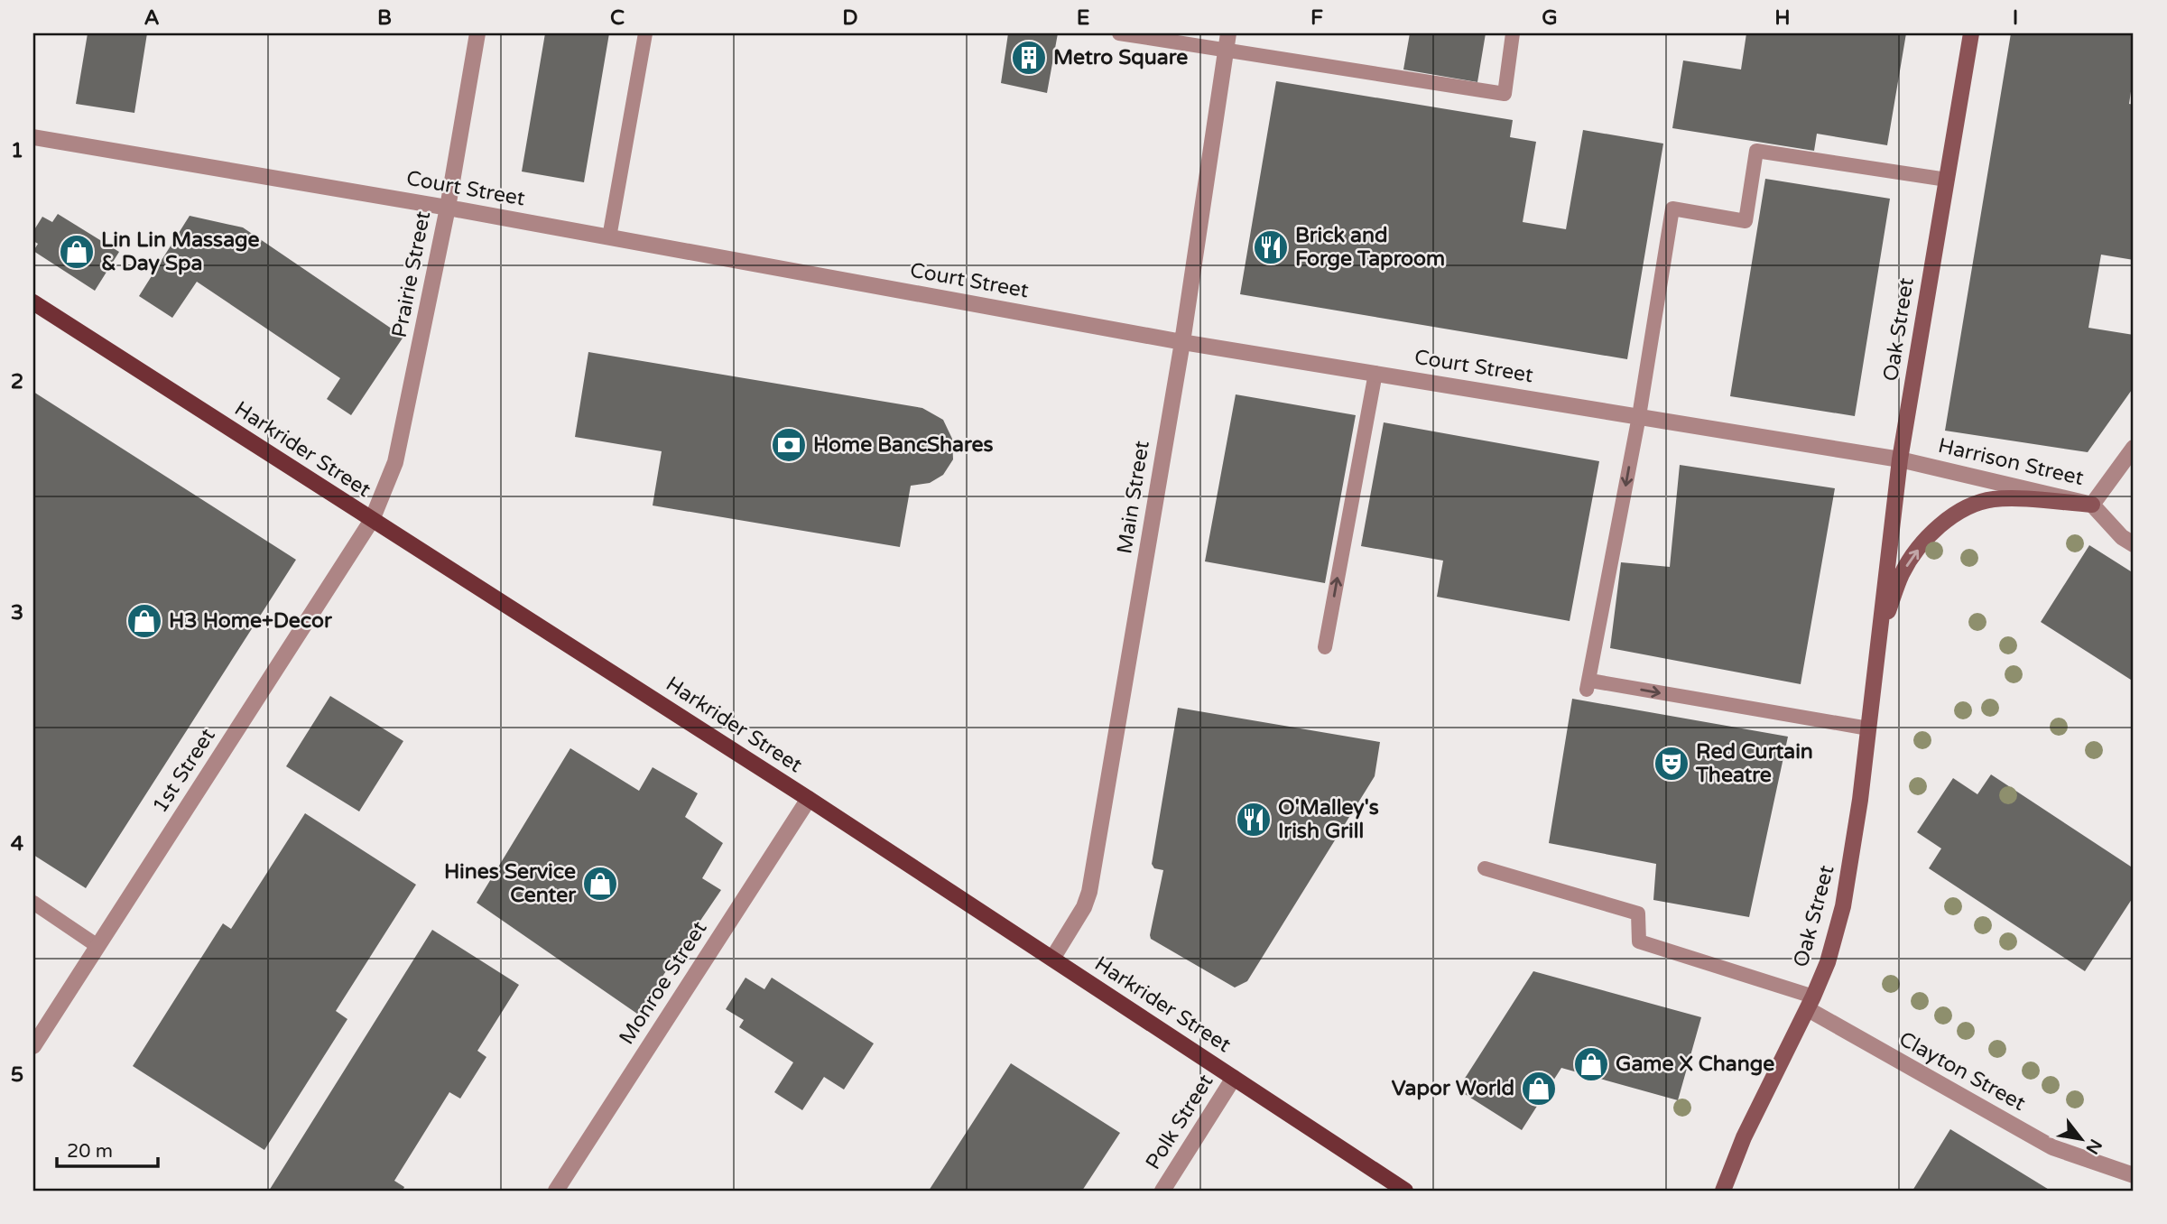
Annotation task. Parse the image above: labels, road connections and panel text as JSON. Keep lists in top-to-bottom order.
{
  "streets": {
    "main road": ["Oak Street", "Harkrider Street"],
    "street": [
      "Court Street",
      "Prairie Street",
      "Harrison Street",
      "Main Street",
      "1st Street",
      "Monroe Street",
      "Clayton Street",
      "Polk Street"
    ]
  },
  "crossings": [
    ["Court Street", "Prairie Street"],
    ["Court Street", "Oak Street"],
    ["Court Street", "Harrison Street"],
    ["Court Street", "Main Street"],
    ["Prairie Street", "Harkrider Street"],
    ["Prairie Street", "1st Street"],
    ["Oak Street", "Harrison Street"],
    ["Oak Street", "Clayton Street"],
    ["Harkrider Street", "Main Street"],
    ["Harkrider Street", "1st Street"],
    ["Harkrider Street", "Monroe Street"],
    ["Harkrider Street", "Polk Street"]
  ],
  "places": {
    "building": ["Metro Square"],
    "restaurant": ["Brick and Forge Taproom", "O'Malley's Irish Grill"],
    "shop": [
      "Lin Lin Massage & Day Spa",
      "H3 Home+Decor",
      "Hines Service Center",
      "Game X Change",
      "Vapor World"
    ],
    "bank": ["Home BancShares"],
    "theatre": ["Red Curtain Theatre"]
  },
  "scale_bar": "20 m",
  "north": "bottom right",
  "grid": {
    "columns": [
      "A",
      "B",
      "C",
      "D",
      "E",
      "F",
      "G",
      "H",
      "I"
    ],
    "rows": [
      "1",
      "2",
      "3",
      "4",
      "5"
    ]
  }
}
